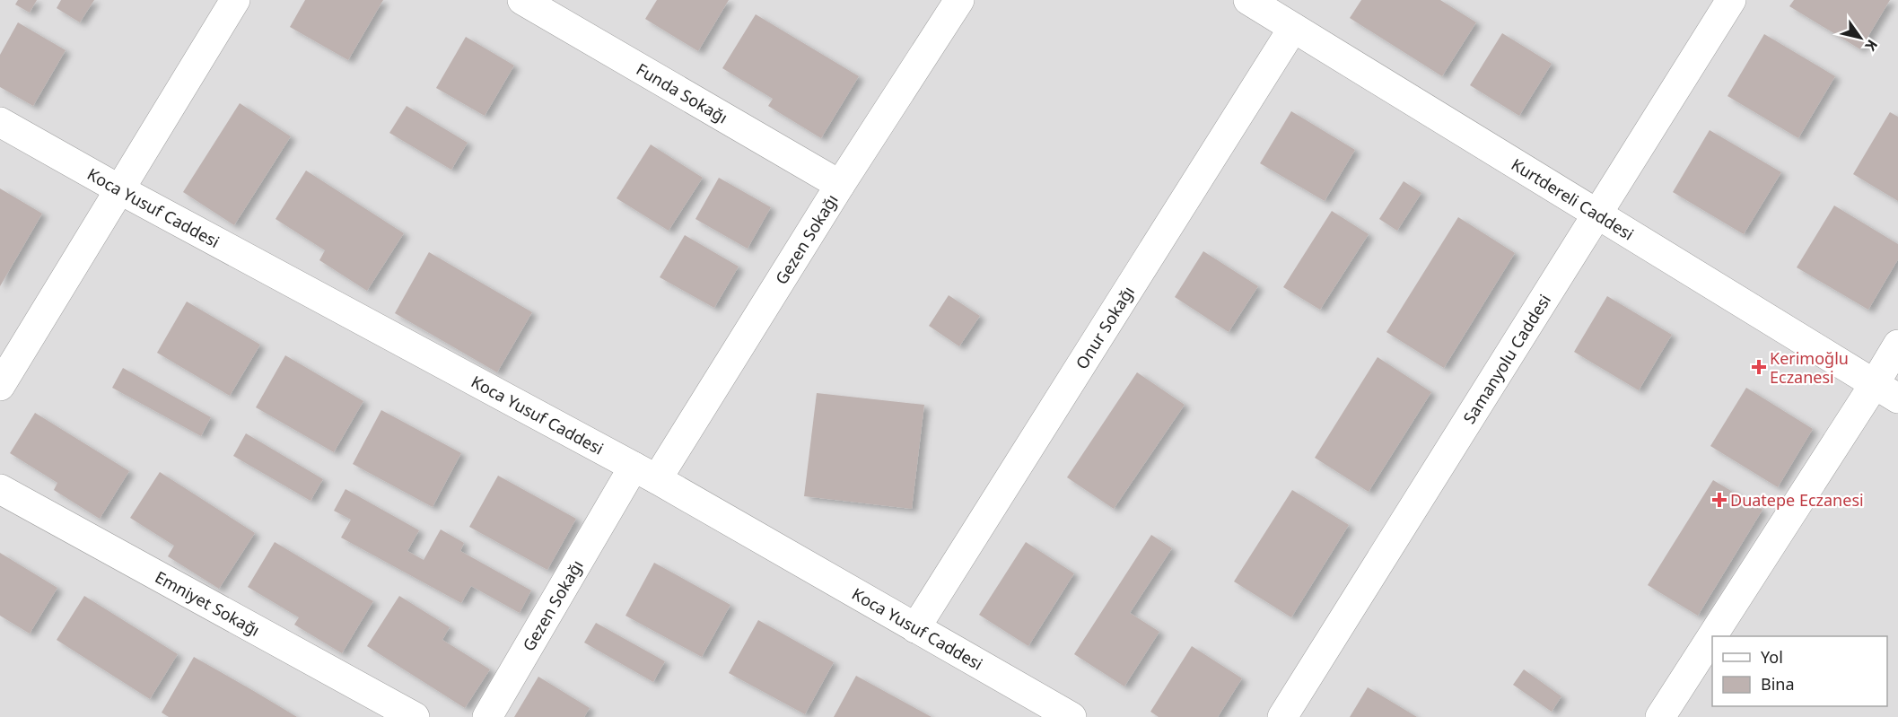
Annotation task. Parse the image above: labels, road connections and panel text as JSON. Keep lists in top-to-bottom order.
{
  "streets": {
    "street": [
      "Funda Sokağı",
      "Kurtdereli Caddesi",
      "Koca Yusuf Caddesi",
      "Gezen Sokağı",
      "Onur Sokağı",
      "Samanyolu Caddesi",
      "Emniyet Sokağı"
    ]
  },
  "crossings": [
    ["Funda Sokağı", "Gezen Sokağı"],
    ["Kurtdereli Caddesi", "Onur Sokağı"],
    ["Kurtdereli Caddesi", "Samanyolu Caddesi"],
    ["Koca Yusuf Caddesi", "Gezen Sokağı"],
    ["Koca Yusuf Caddesi", "Onur Sokağı"]
  ],
  "places": {
    "health": ["Kerimoğlu Eczanesi", "Duatepe Eczanesi"]
  },
  "legend": ["Yol", "Bina"],
  "north": "bottom right"
}
